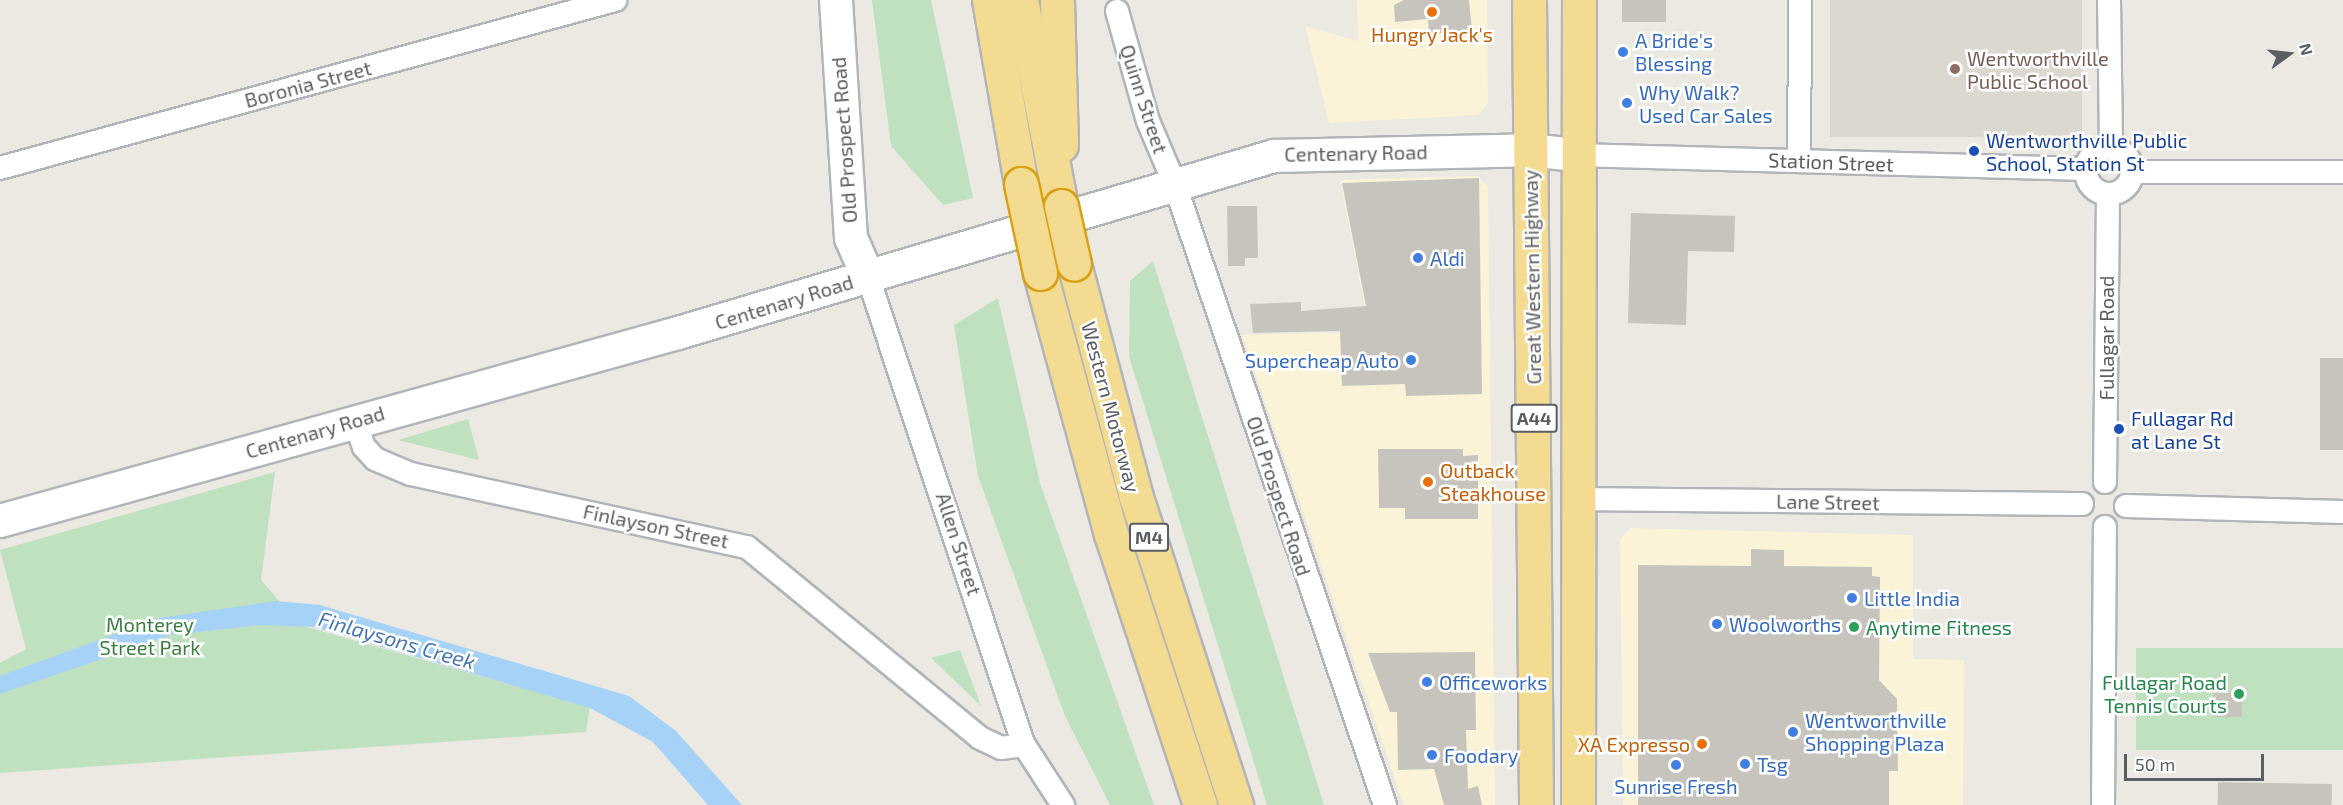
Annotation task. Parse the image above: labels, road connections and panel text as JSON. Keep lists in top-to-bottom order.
{
  "streets": {
    "highway": [
      "Great Western Highway",
      "Western Motorway",
      "A44",
      "M4"
    ],
    "main road": ["Old Prospect Road", "Centenary Road"],
    "street": [
      "Boronia Street",
      "Quinn Street",
      "Station Street",
      "Fullagar Road",
      "Lane Street",
      "Finlayson Street",
      "Allen Street"
    ]
  },
  "crossings": [
    ["Quinn Street", "Old Prospect Road"],
    ["Quinn Street", "Centenary Road"],
    ["Old Prospect Road", "Centenary Road"],
    ["Old Prospect Road", "Allen Street"],
    ["Centenary Road", "Station Street"],
    ["Centenary Road", "Great Western Highway"],
    ["Centenary Road", "A44"],
    ["Centenary Road", "Finlayson Street"],
    ["Centenary Road", "Allen Street"],
    ["Station Street", "Fullagar Road"],
    ["Station Street", "A44"],
    ["Fullagar Road", "Lane Street"],
    ["A44", "Lane Street"],
    ["Finlayson Street", "Allen Street"]
  ],
  "water": ["Finlaysons Creek"],
  "parks": ["Monterey Street Park"],
  "places": [
    "Hungry Jack's",
    "A Bride's Blessing",
    "Wentworthville Public School",
    "Why Walk? Used Car Sales",
    "Wentworthville Public School, Station St",
    "Aldi",
    "Supercheap Auto",
    "Fullagar Rd at Lane St",
    "Outback Steakhouse",
    "Little India",
    "Woolworths",
    "Anytime Fitness",
    "Officeworks",
    "Fullagar Road Tennis Courts",
    "Wentworthville Shopping Plaza",
    "XA Expresso",
    "Foodary",
    "Tsg",
    "Sunrise Fresh"
  ],
  "scale_bar": "50 m",
  "north": "right"
}
